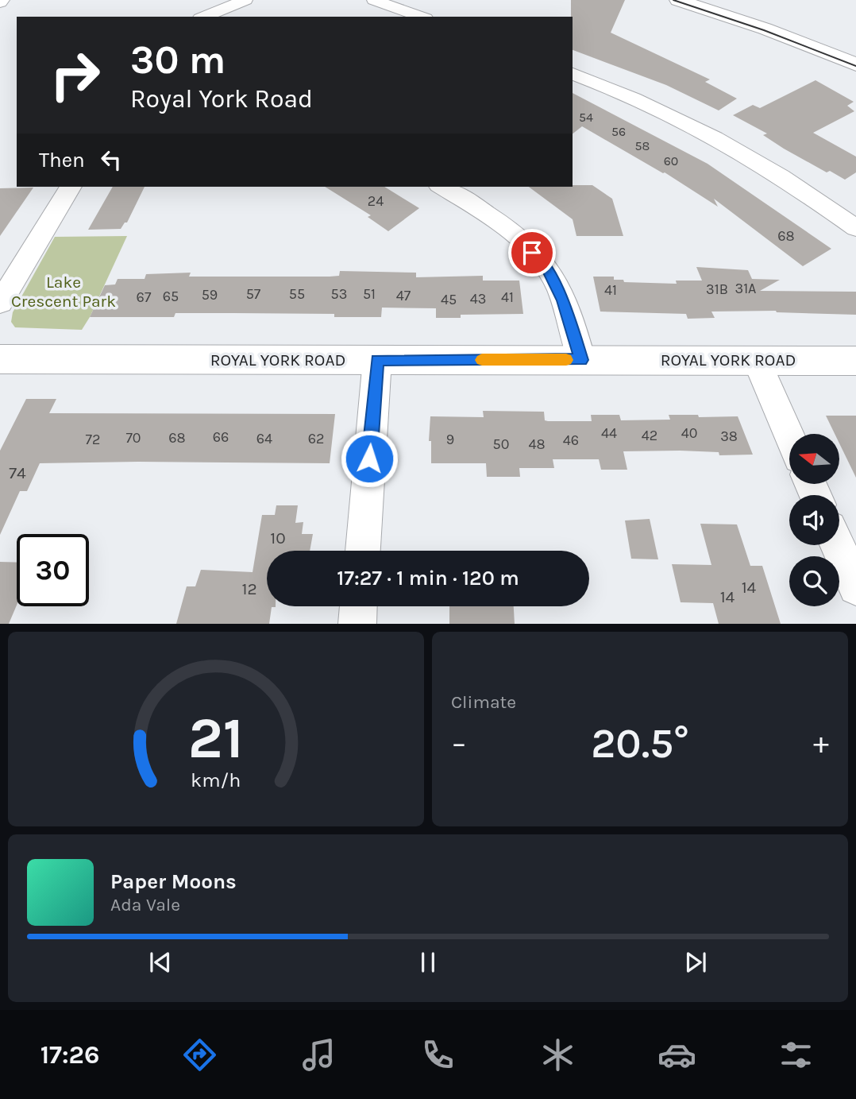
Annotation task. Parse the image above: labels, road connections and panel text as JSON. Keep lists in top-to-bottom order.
{
  "streets": {
    "main road": ["ROYAL YORK ROAD"]
  },
  "parks": ["Lake Crescent Park"],
  "house_numbers": [
    "54",
    "56",
    "58",
    "60",
    "24",
    "68",
    "31A",
    "31B",
    "41",
    "57",
    "55",
    "53",
    "51",
    "59",
    "47",
    "65",
    "67",
    "41",
    "43",
    "45",
    "44",
    "40",
    "42",
    "38",
    "66",
    "70",
    "68",
    "64",
    "62",
    "72",
    "9",
    "46",
    "50",
    "48",
    "74",
    "10",
    "14",
    "12",
    "14"
  ],
  "north": "left",
  "page": {
    "turn": ["30 m", "Royal York Road"],
    "then": "Then",
    "limit": "30",
    "trip": "17:27 · 1 min · 120 m",
    "tile": "Climate",
    "heat": ["−", "20.5°", "+"],
    "song": ["Paper Moons", "Ada Vale"],
    "tabs": "17:26",
    "gauge": ["21", "km/h"]
  }
}
